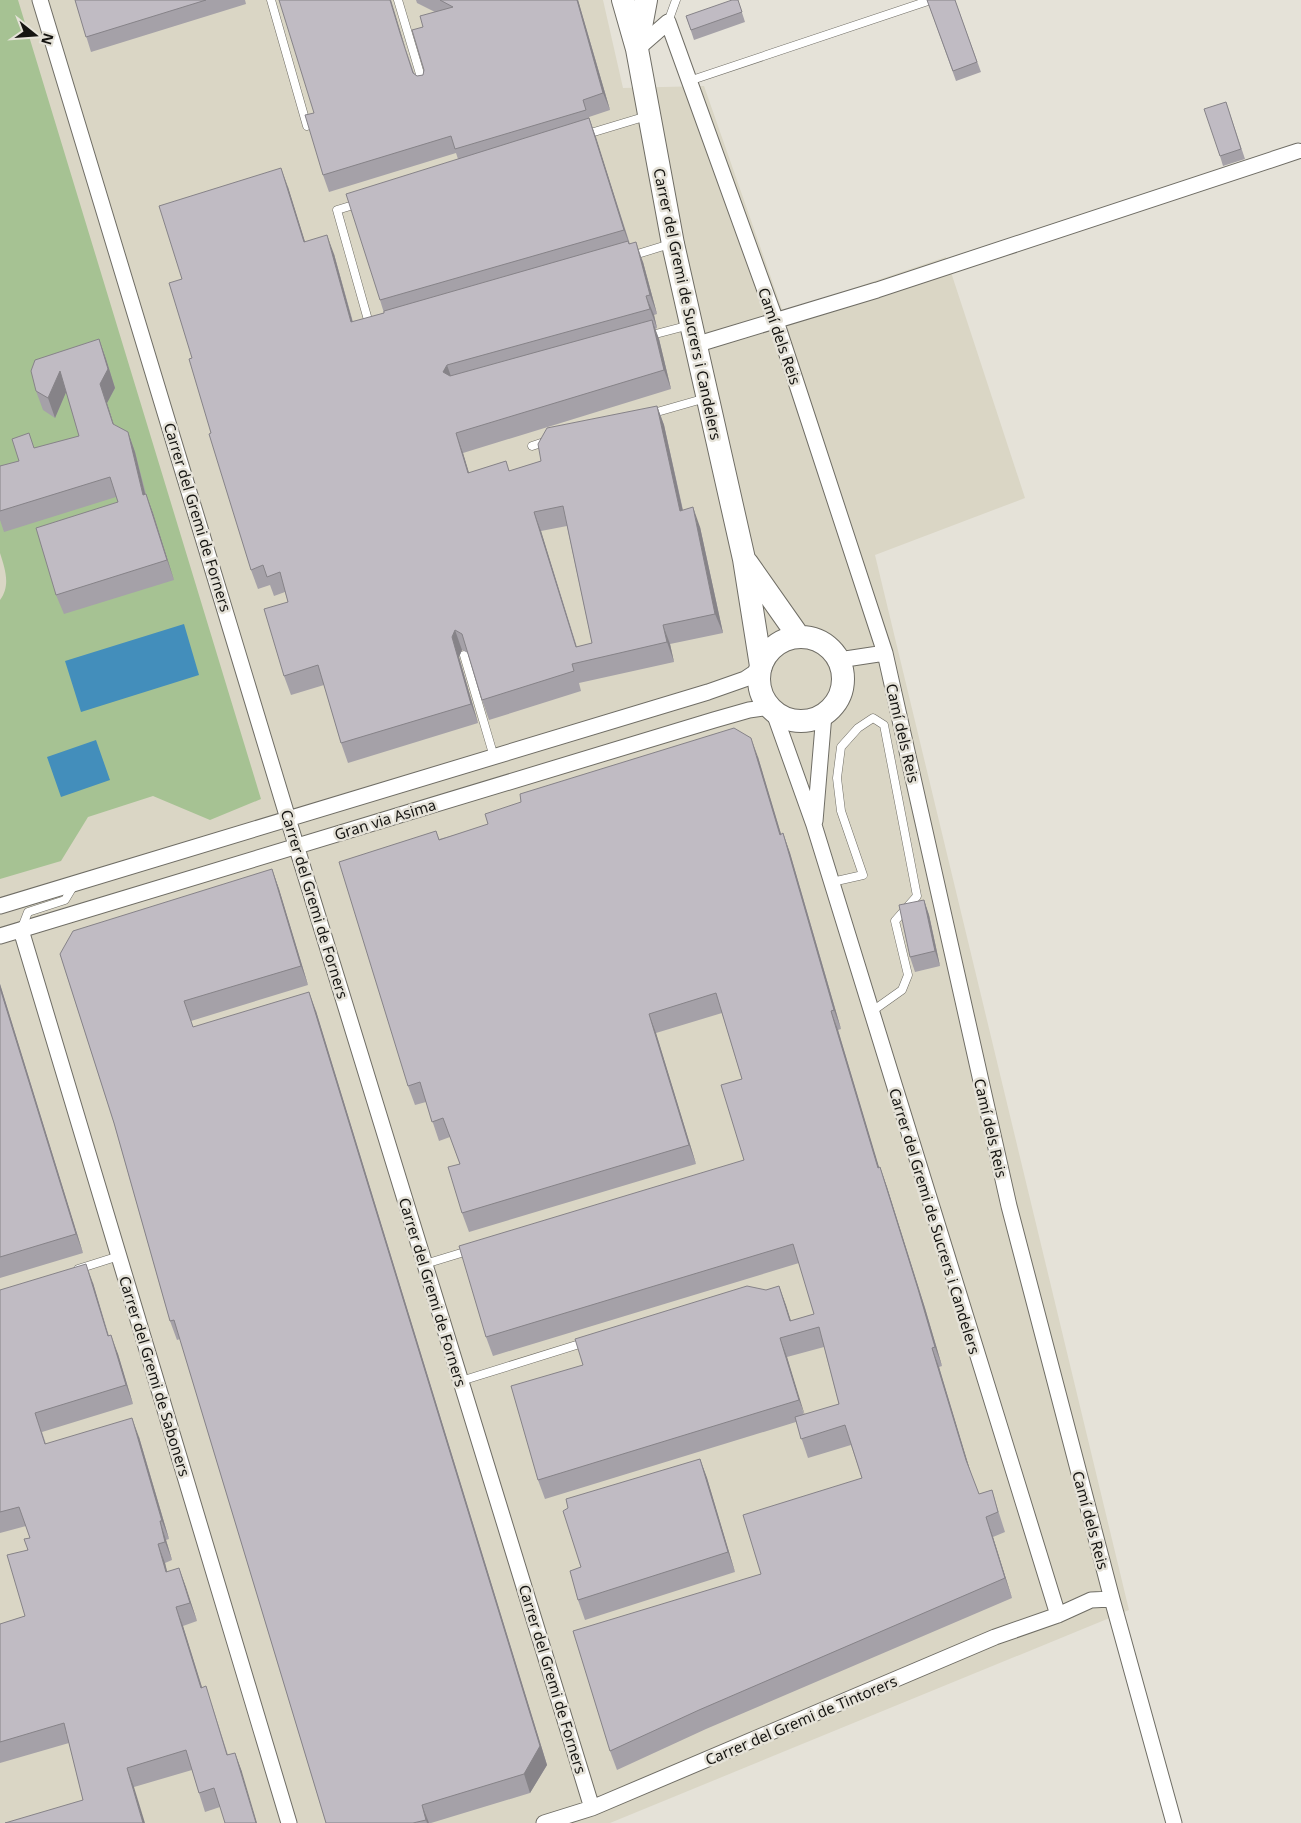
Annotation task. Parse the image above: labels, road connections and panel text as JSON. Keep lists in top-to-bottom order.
{
  "streets": {
    "street": [
      "Carrer del Gremi de Sucrers i Candelers",
      "Camí dels Reis",
      "Carrer del Gremi de Forners",
      "Gran via Asima",
      "Carrer del Gremi de Saboners",
      "Carrer del Gremi de Tintorers"
    ]
  },
  "crossings": [
    ["Carrer del Gremi de Sucrers i Candelers", "Gran via Asima"],
    ["Carrer del Gremi de Sucrers i Candelers", "Carrer del Gremi de Tintorers"],
    ["Carrer del Gremi de Forners", "Gran via Asima"],
    ["Carrer del Gremi de Forners", "Carrer del Gremi de Tintorers"],
    ["Gran via Asima", "Carrer del Gremi de Saboners"]
  ],
  "north": "right"
}
